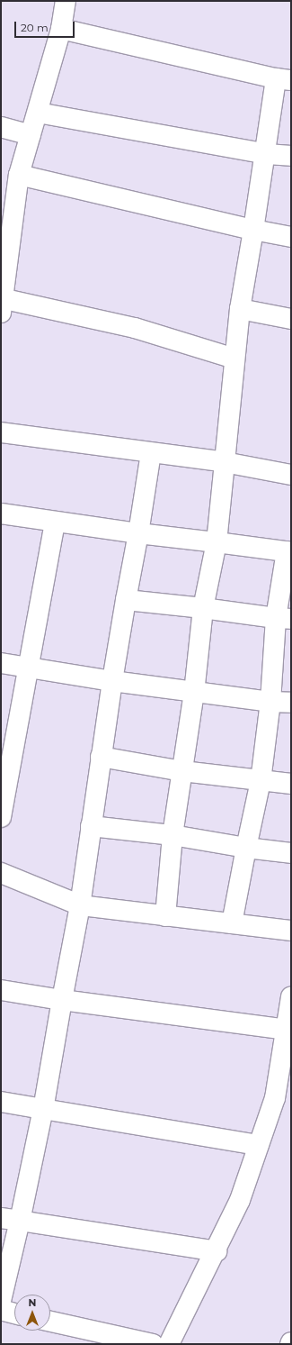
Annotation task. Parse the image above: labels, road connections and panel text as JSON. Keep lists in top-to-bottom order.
{
  "scale_bar": "20 m",
  "north": "top"
}
